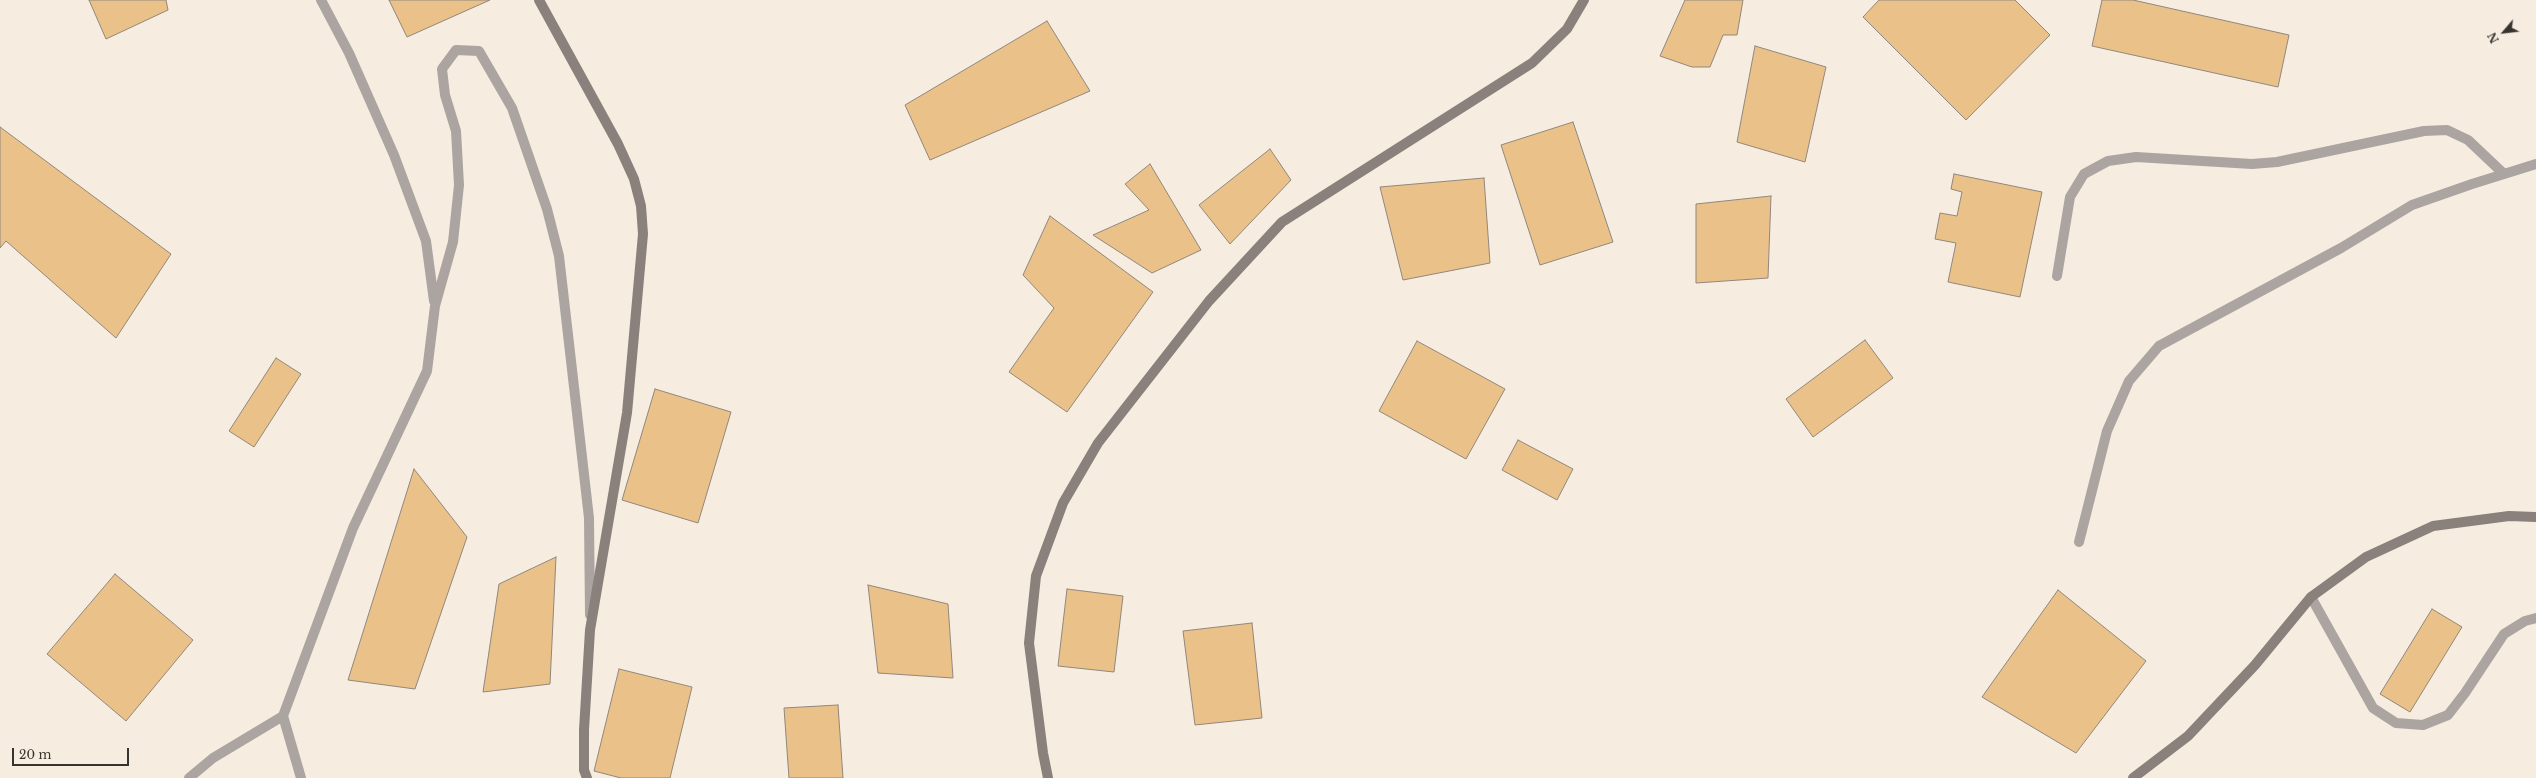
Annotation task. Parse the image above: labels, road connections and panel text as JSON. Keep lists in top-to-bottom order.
{
  "scale_bar": "20 m",
  "north": "bottom left"
}
